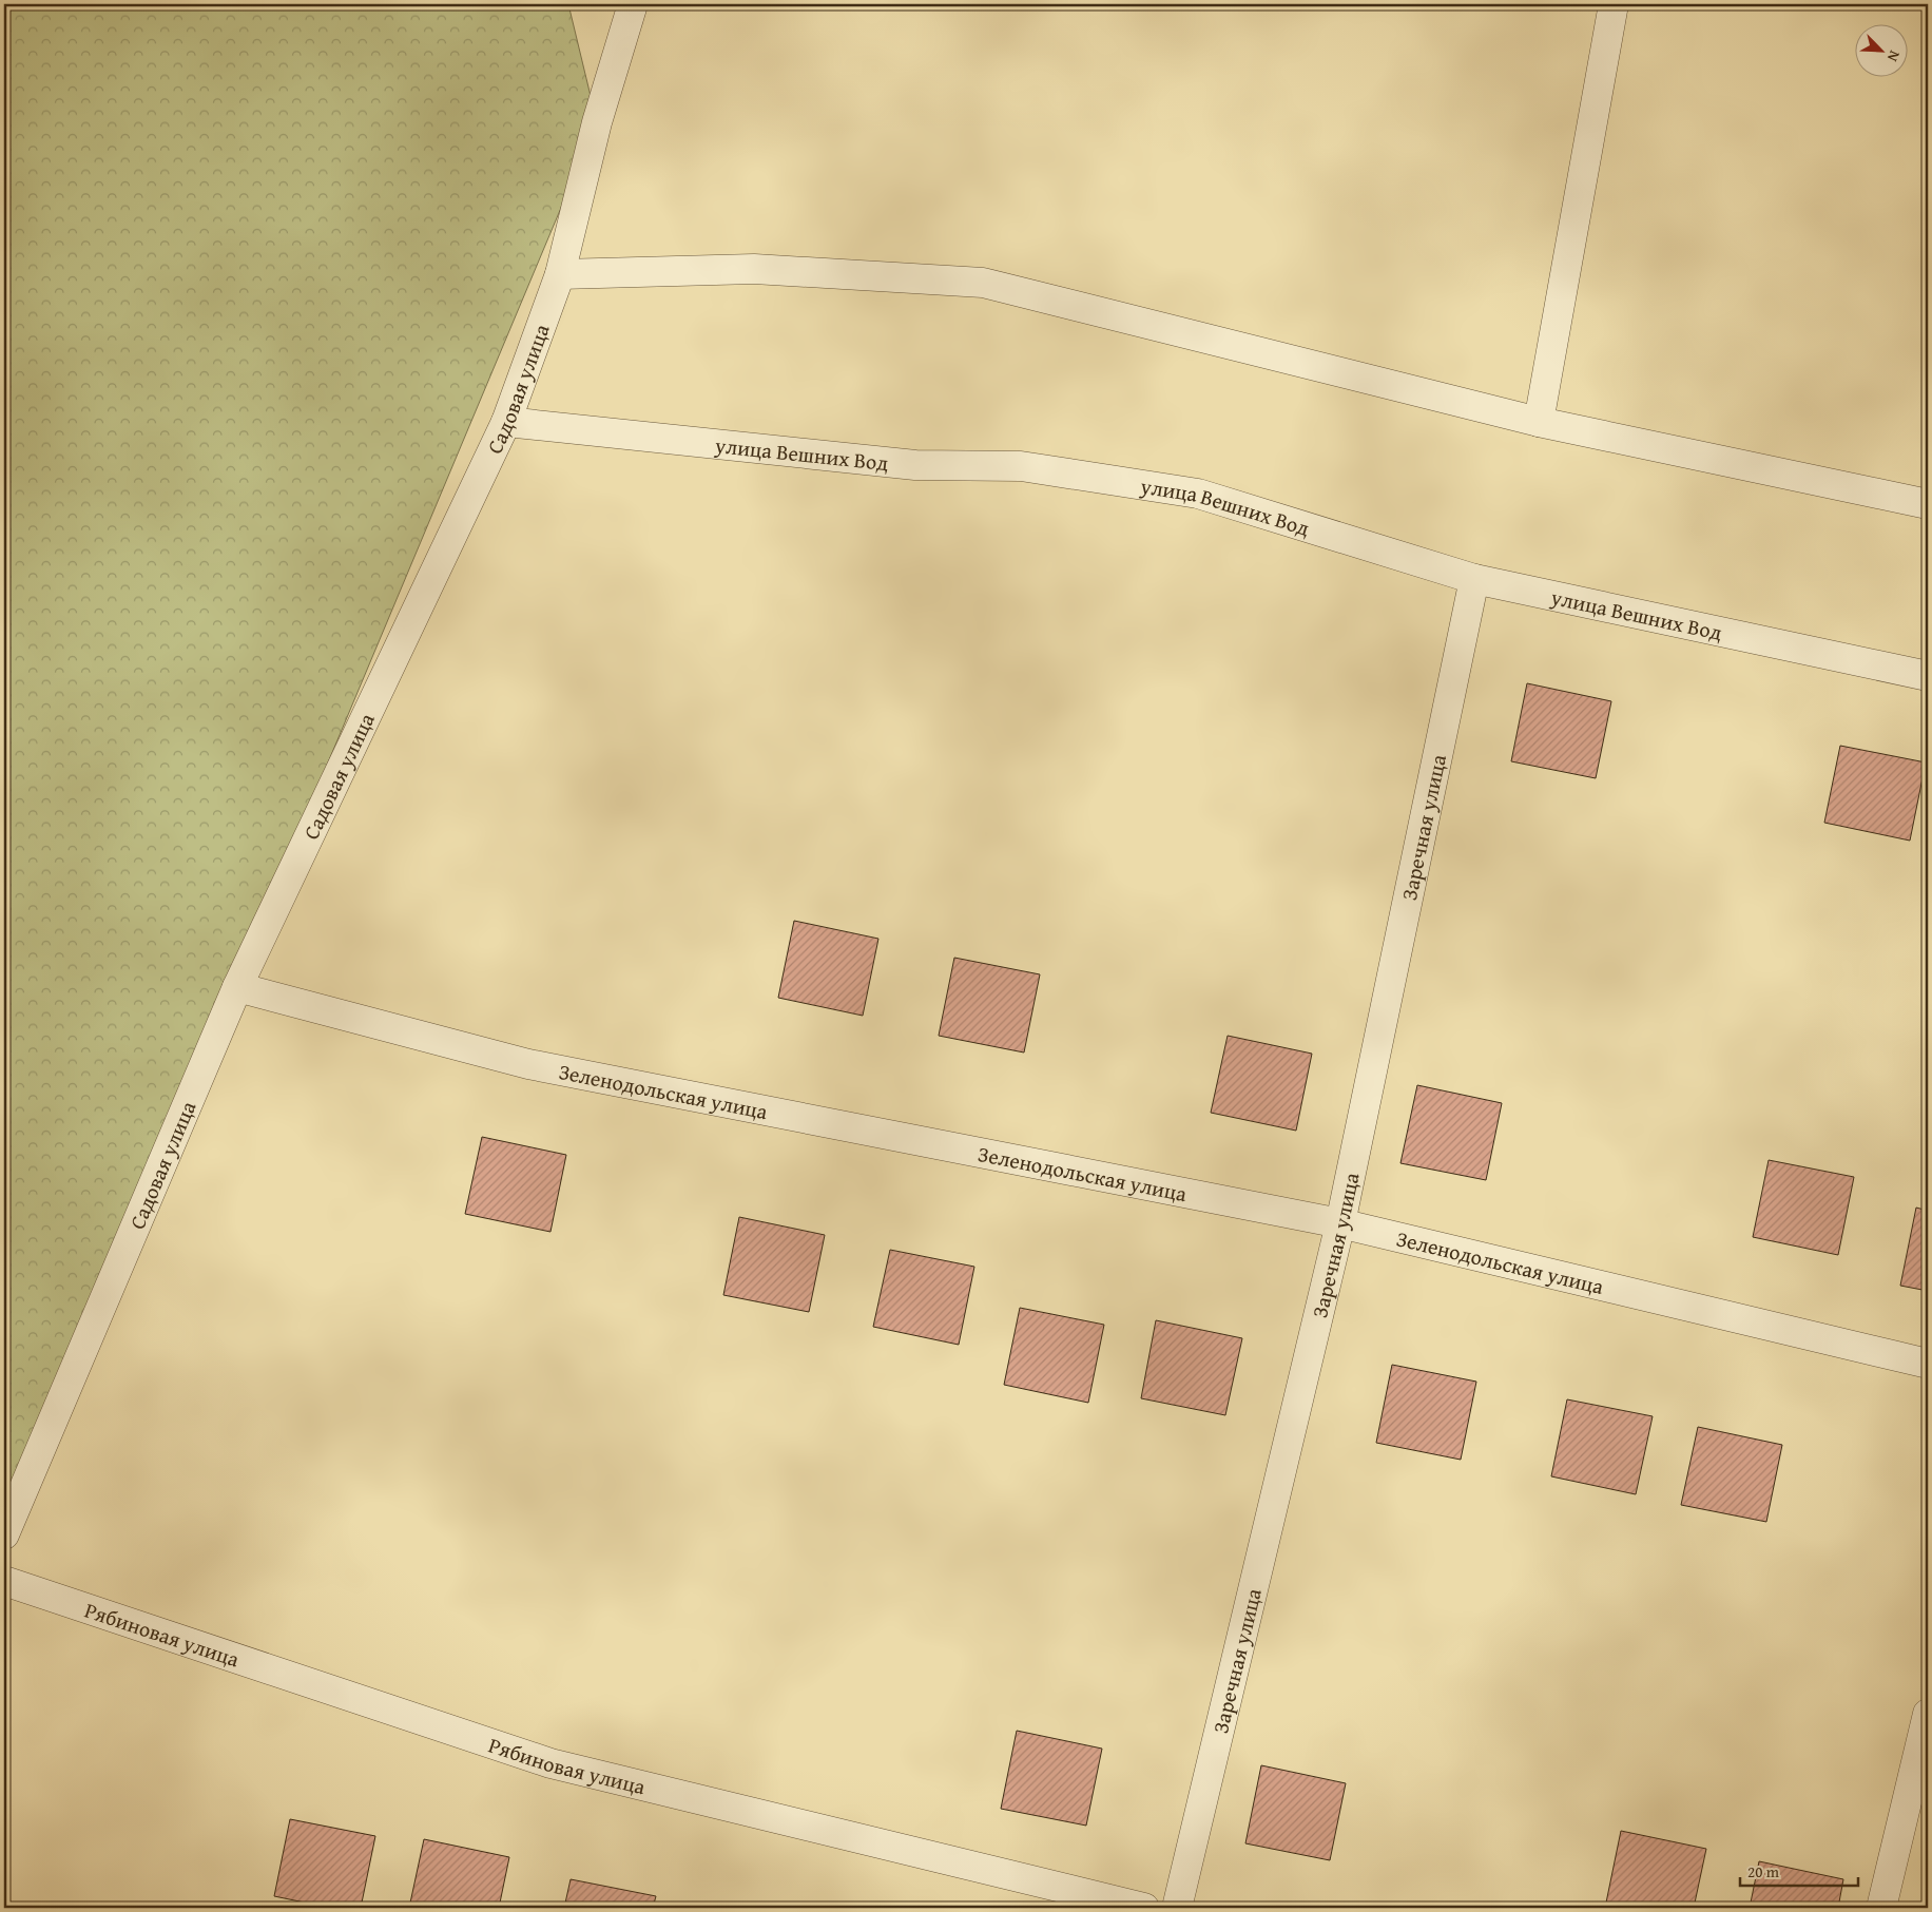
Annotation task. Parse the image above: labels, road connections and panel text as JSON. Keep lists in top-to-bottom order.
{
  "streets": {
    "street": [
      "Садовая улица",
      "улица Вешних Вод",
      "Заречная улица",
      "Зеленодольская улица",
      "Рябиновая улица"
    ]
  },
  "crossings": [
    ["Садовая улица", "улица Вешних Вод"],
    ["Садовая улица", "Зеленодольская улица"],
    ["улица Вешних Вод", "Заречная улица"],
    ["Заречная улица", "Зеленодольская улица"]
  ],
  "scale_bar": "20 m",
  "north": "bottom right"
}
